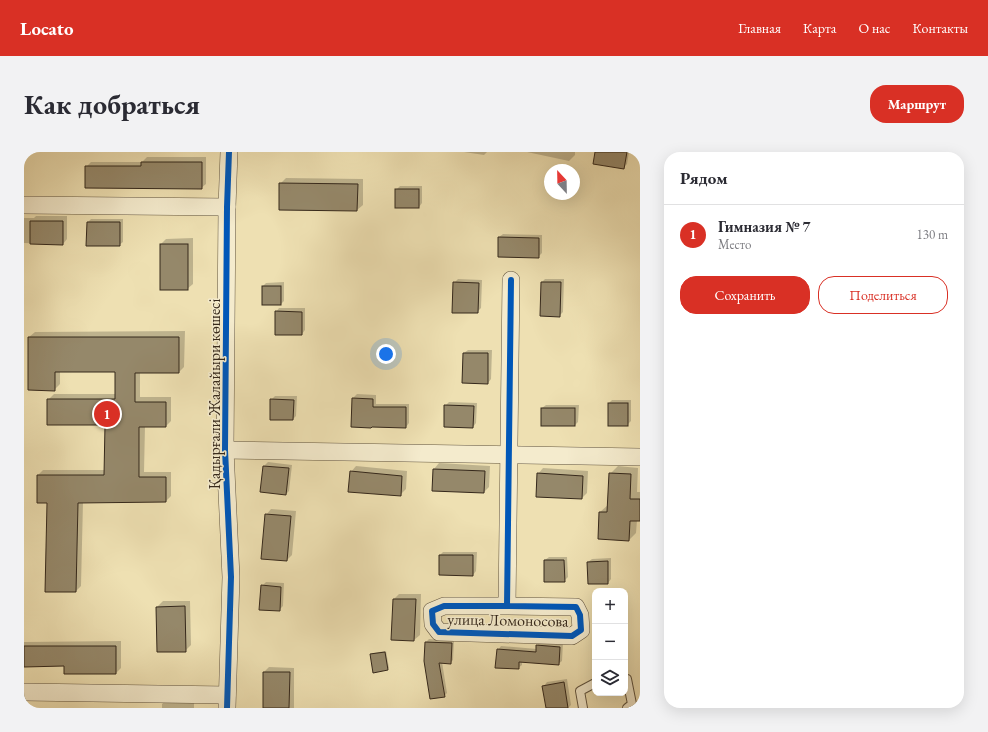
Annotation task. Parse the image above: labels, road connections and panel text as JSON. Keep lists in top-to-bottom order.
{
  "streets": {
    "street": ["Қадырғали Жалайыри көшесі", "улица Ломоносова"]
  },
  "north": "top",
  "page": {
    "header": "Locato",
    "nav": [
      "Главная",
      "Карта",
      "О нас",
      "Контакты"
    ],
    "buttons": [
      "Маршрут",
      ["Сохранить", "Поделиться"]
    ],
    "title": "Как добраться",
    "heading": "Рядом",
    "list": [
      {
        "mark": "1",
        "name": "Гимназия № 7",
        "note": "Место",
        "value": "130 m"
      }
    ],
    "pins": "1",
    "map_buttons": ["+", "−"]
  }
}
